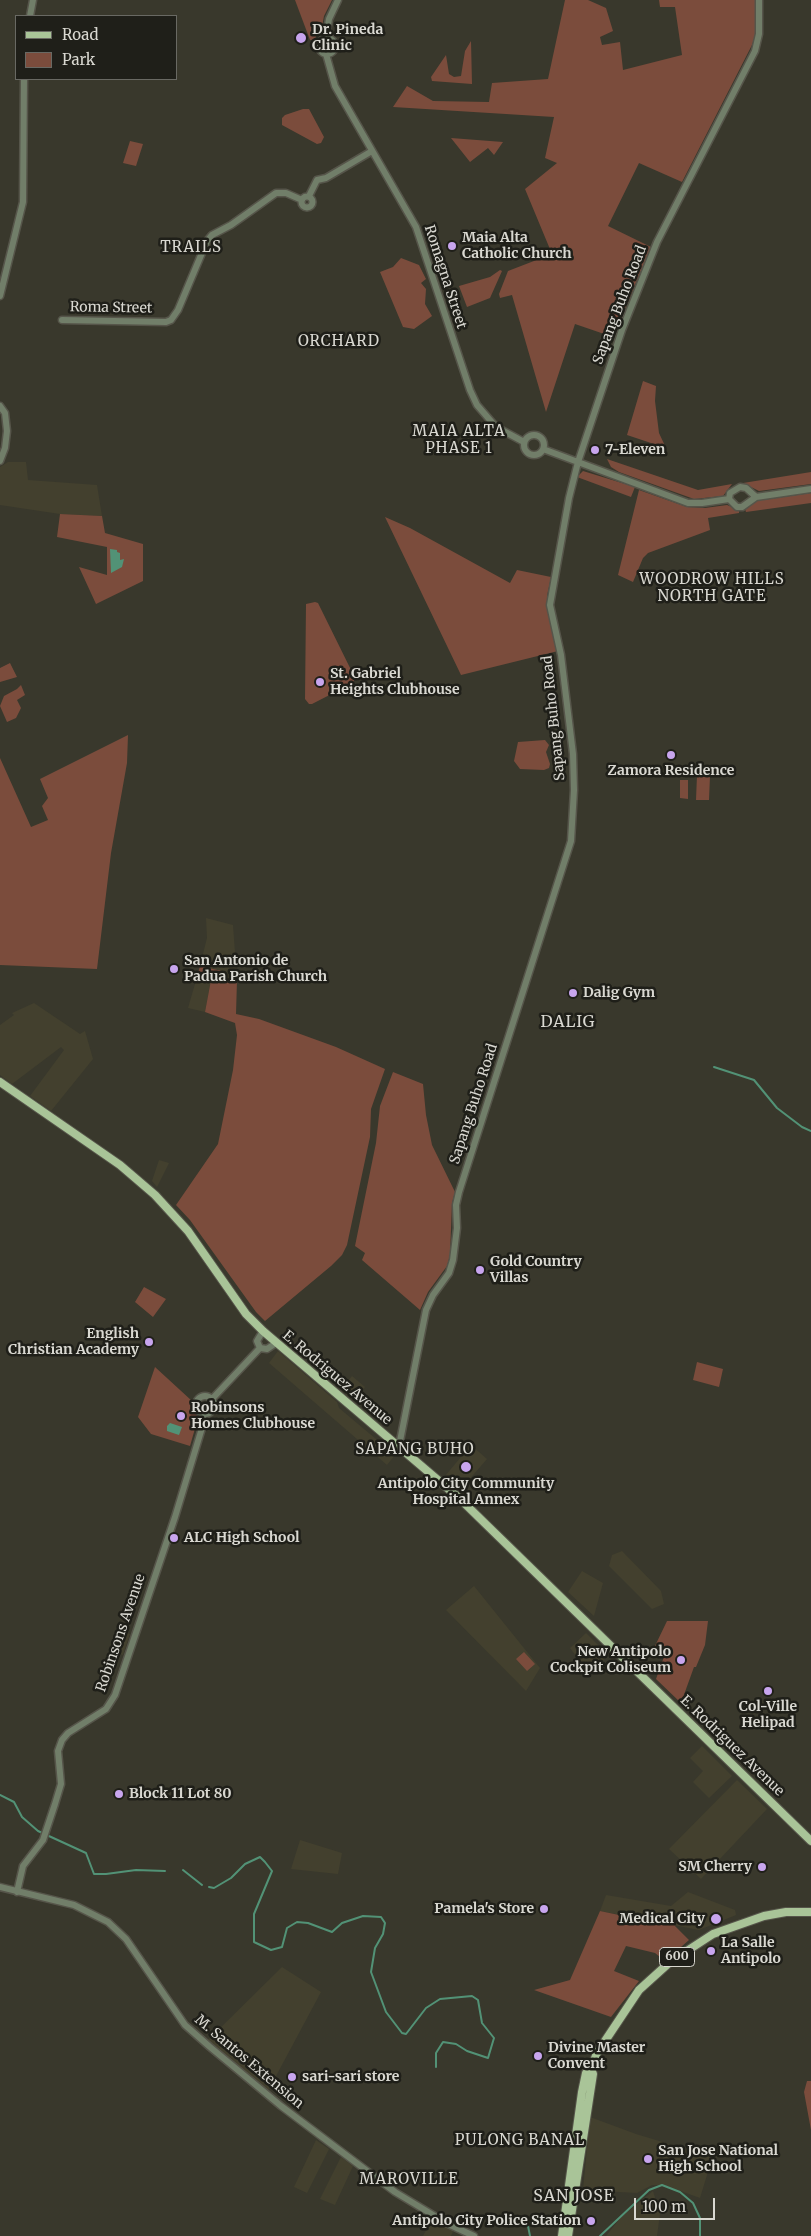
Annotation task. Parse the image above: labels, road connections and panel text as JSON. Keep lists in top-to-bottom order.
{
  "streets": {
    "main road": ["E. Rodriguez Avenue", "600"],
    "street": [
      "Romagna Street",
      "Sapang Buho Road",
      "Roma Street",
      "Robinsons Avenue",
      "M. Santos Extension"
    ]
  },
  "crossings": [
    ["Sapang Buho Road", "E. Rodriguez Avenue"],
    ["Robinsons Avenue", "M. Santos Extension"]
  ],
  "districts": [
    "TRAILS",
    "ORCHARD",
    "MAIA ALTA PHASE 1",
    "WOODROW HILLS NORTH GATE",
    "DALIG",
    "SAPANG BUHO",
    "PULONG BANAL",
    "MAROVILLE",
    "SAN JOSE"
  ],
  "places": [
    "Dr. Pineda Clinic",
    "Maia Alta Catholic Church",
    "7-Eleven",
    "St. Gabriel Heights Clubhouse",
    "Zamora Residence",
    "San Antonio de Padua Parish Church",
    "Dalig Gym",
    "Gold Country Villas",
    "English Christian Academy",
    "Robinsons Homes Clubhouse",
    "Antipolo City Community Hospital Annex",
    "ALC High School",
    "New Antipolo Cockpit Coliseum",
    "Col-Ville Helipad",
    "Block 11 Lot 80",
    "SM Cherry",
    "Pamela's Store",
    "Medical City",
    "La Salle Antipolo",
    "Divine Master Convent",
    "sari-sari store",
    "San Jose National High School",
    "Antipolo City Police Station"
  ],
  "legend": ["Road", "Park"],
  "scale_bar": "100 m"
}
